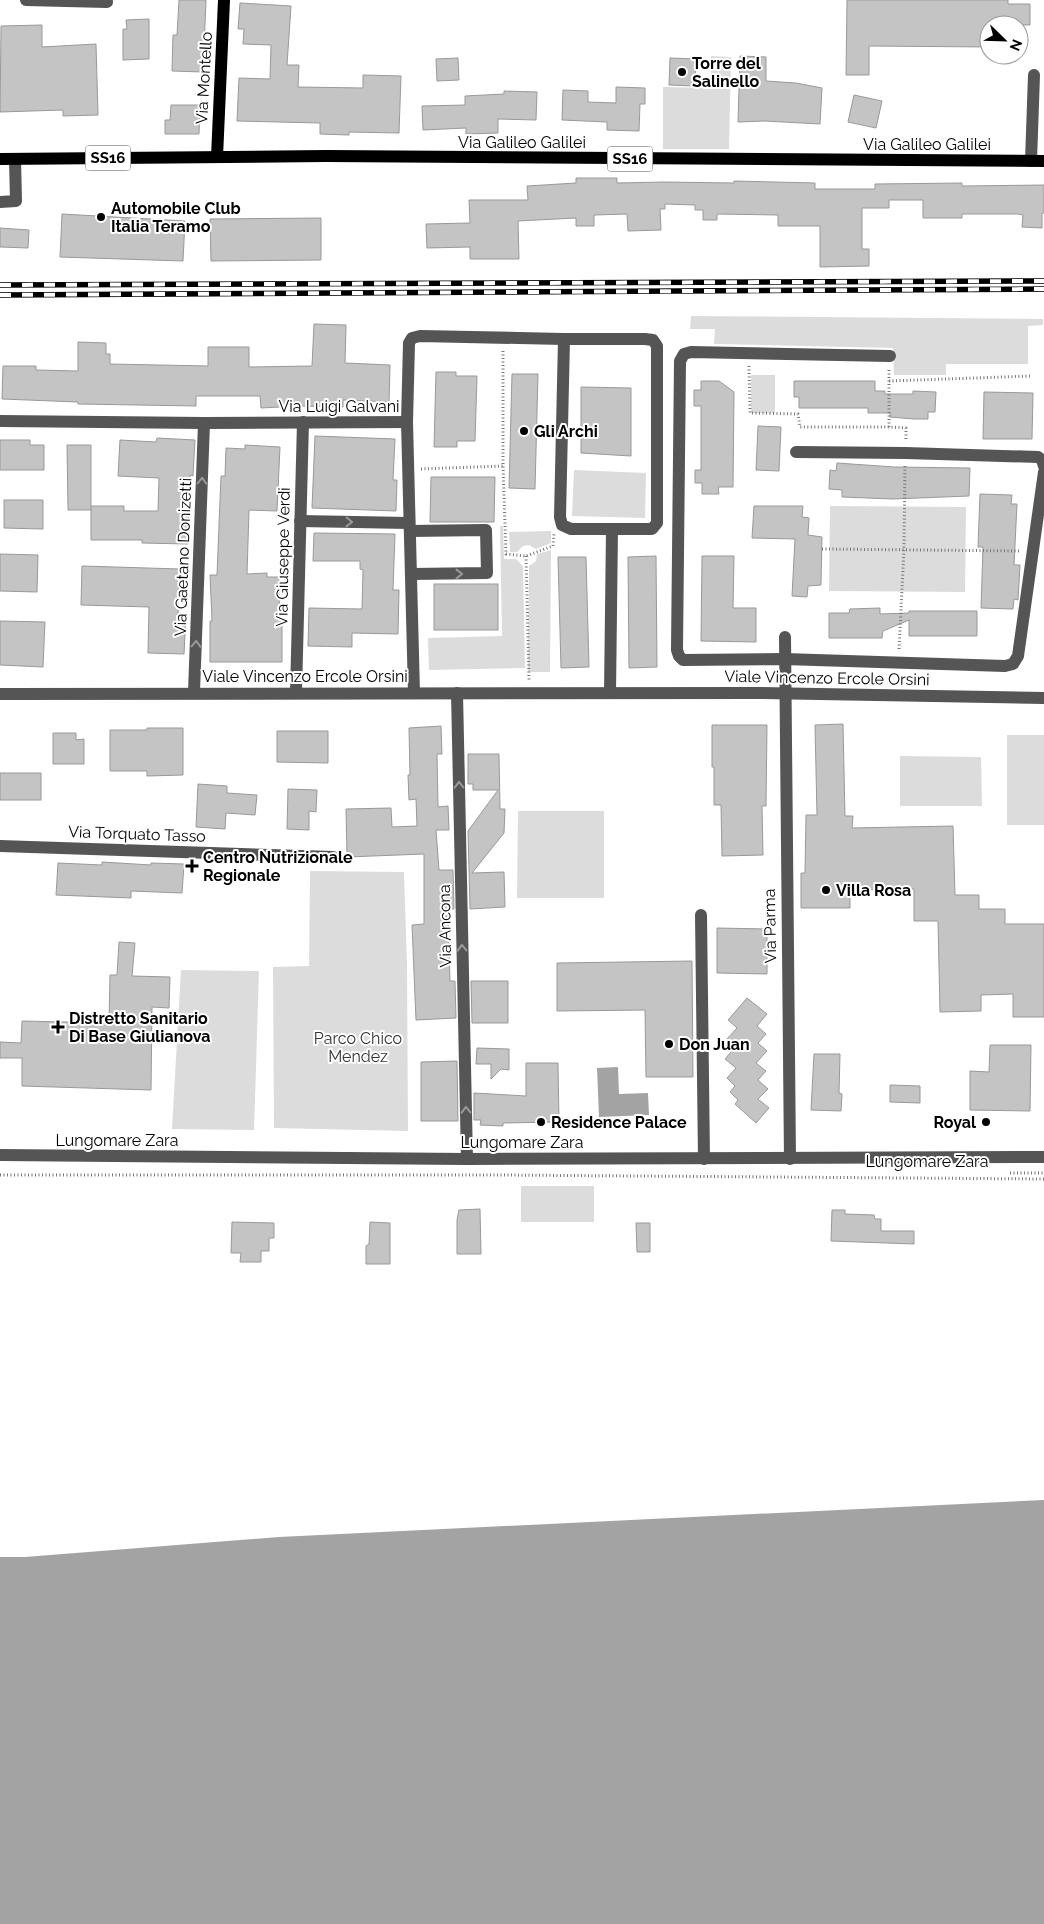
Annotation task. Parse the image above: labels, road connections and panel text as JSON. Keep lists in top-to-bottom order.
{
  "streets": {
    "main road": ["Via Montello", "Via Galileo Galilei", "SS16"],
    "street": [
      "Via Luigi Galvani",
      "Via Gaetano Donizetti",
      "Via Giuseppe Verdi",
      "Viale Vincenzo Ercole Orsini",
      "Via Torquato Tasso",
      "Via Ancona",
      "Via Parma",
      "Lungomare Zara"
    ]
  },
  "crossings": [
    ["Via Montello", "Via Galileo Galilei"],
    ["Via Luigi Galvani", "Via Gaetano Donizetti"],
    ["Via Luigi Galvani", "Via Giuseppe Verdi"],
    ["Via Luigi Galvani", "Viale Vincenzo Ercole Orsini"],
    ["Via Gaetano Donizetti", "Viale Vincenzo Ercole Orsini"],
    ["Via Giuseppe Verdi", "Viale Vincenzo Ercole Orsini"],
    ["Viale Vincenzo Ercole Orsini", "Via Ancona"],
    ["Viale Vincenzo Ercole Orsini", "Via Parma"],
    ["Via Ancona", "Lungomare Zara"],
    ["Via Parma", "Lungomare Zara"]
  ],
  "one_way": ["Via Gaetano Donizetti", "Via Ancona"],
  "parks": ["Parco Chico Mendez"],
  "places": {
    "other": [
      "Torre del Salinello",
      "Automobile Club Italia Teramo",
      "Gli Archi",
      "Villa Rosa",
      "Don Juan",
      "Residence Palace",
      "Royal"
    ],
    "health": ["Centro Nutrizionale Regionale", "Distretto Sanitario Di Base Giulianova"]
  },
  "north": "bottom right"
}
